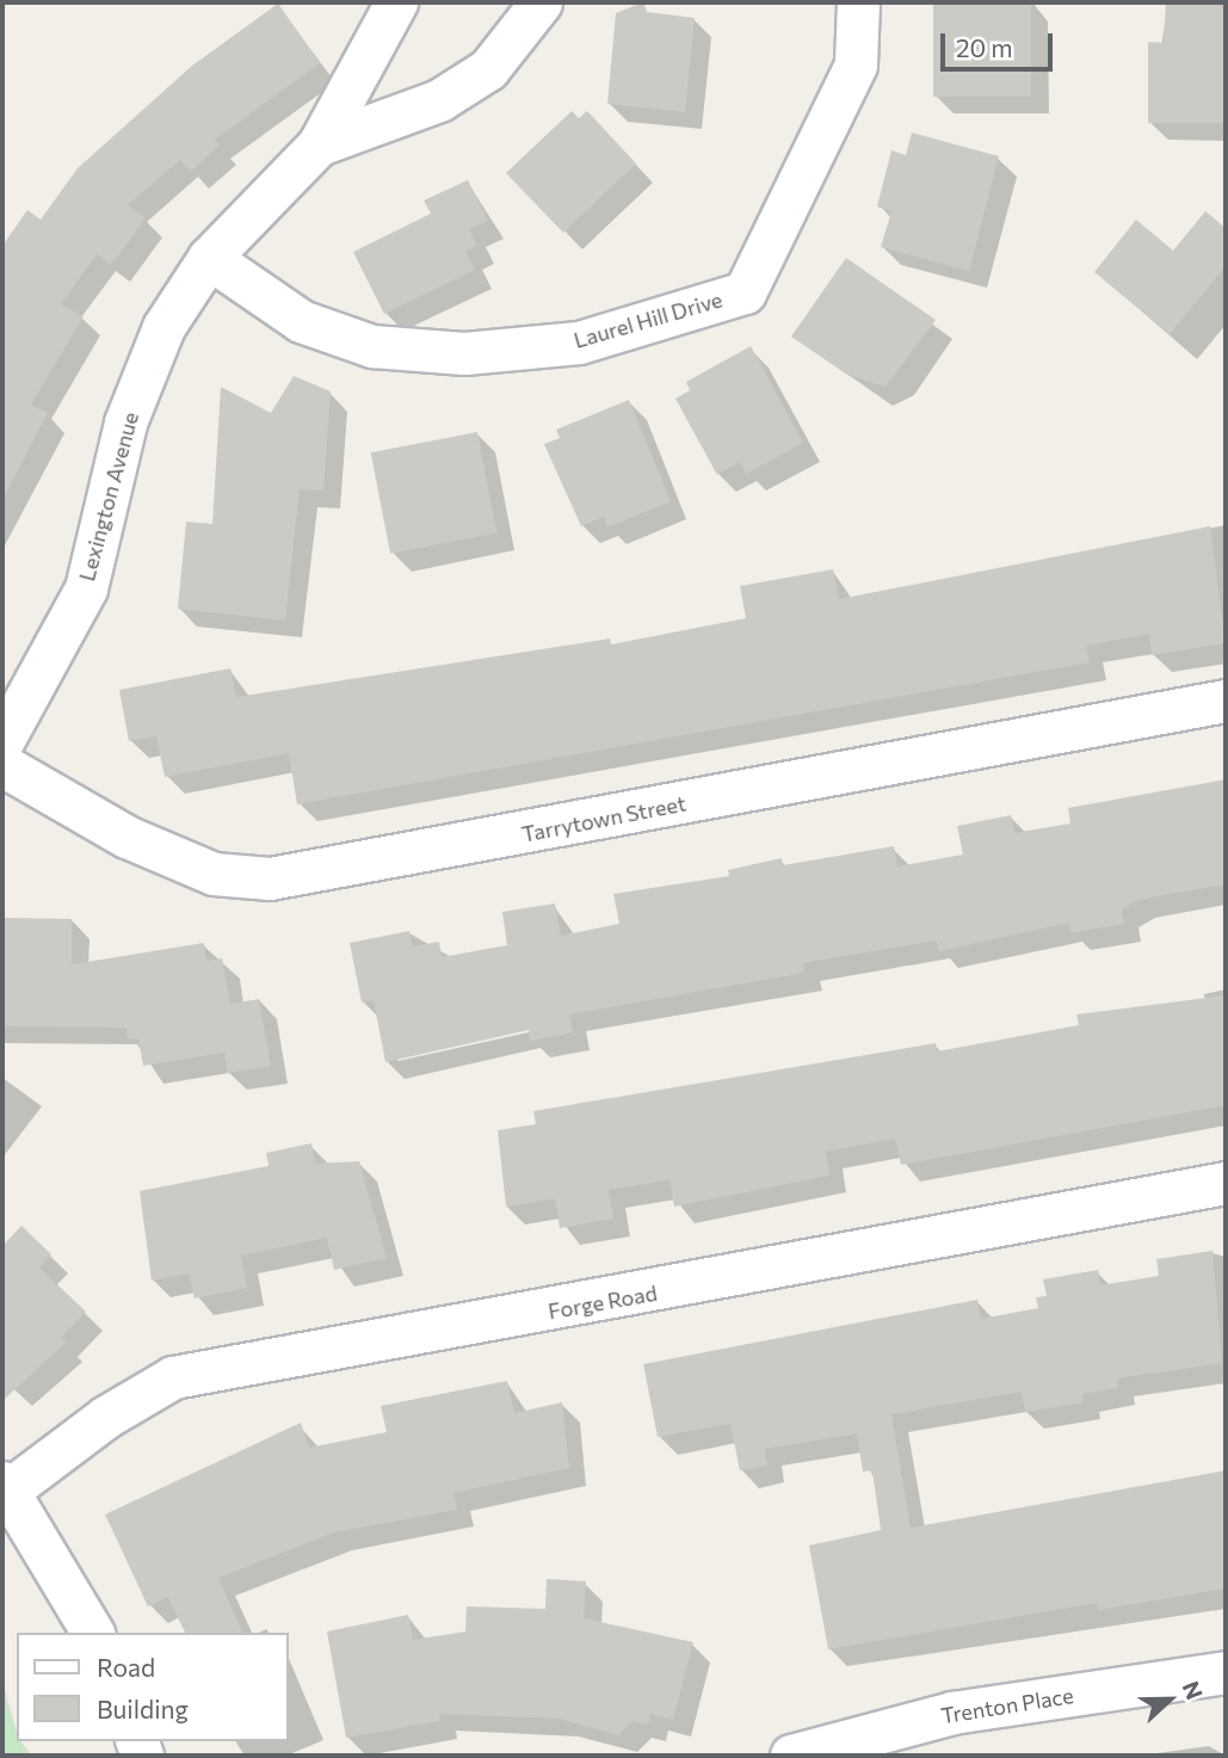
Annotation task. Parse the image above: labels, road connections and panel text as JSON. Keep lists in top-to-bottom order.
{
  "streets": {
    "street": [
      "Laurel Hill Drive",
      "Lexington Avenue",
      "Tarrytown Street",
      "Forge Road",
      "Trenton Place"
    ]
  },
  "crossings": [
    ["Laurel Hill Drive", "Lexington Avenue"]
  ],
  "legend": ["Road", "Building"],
  "scale_bar": "20 m",
  "north": "right"
}
